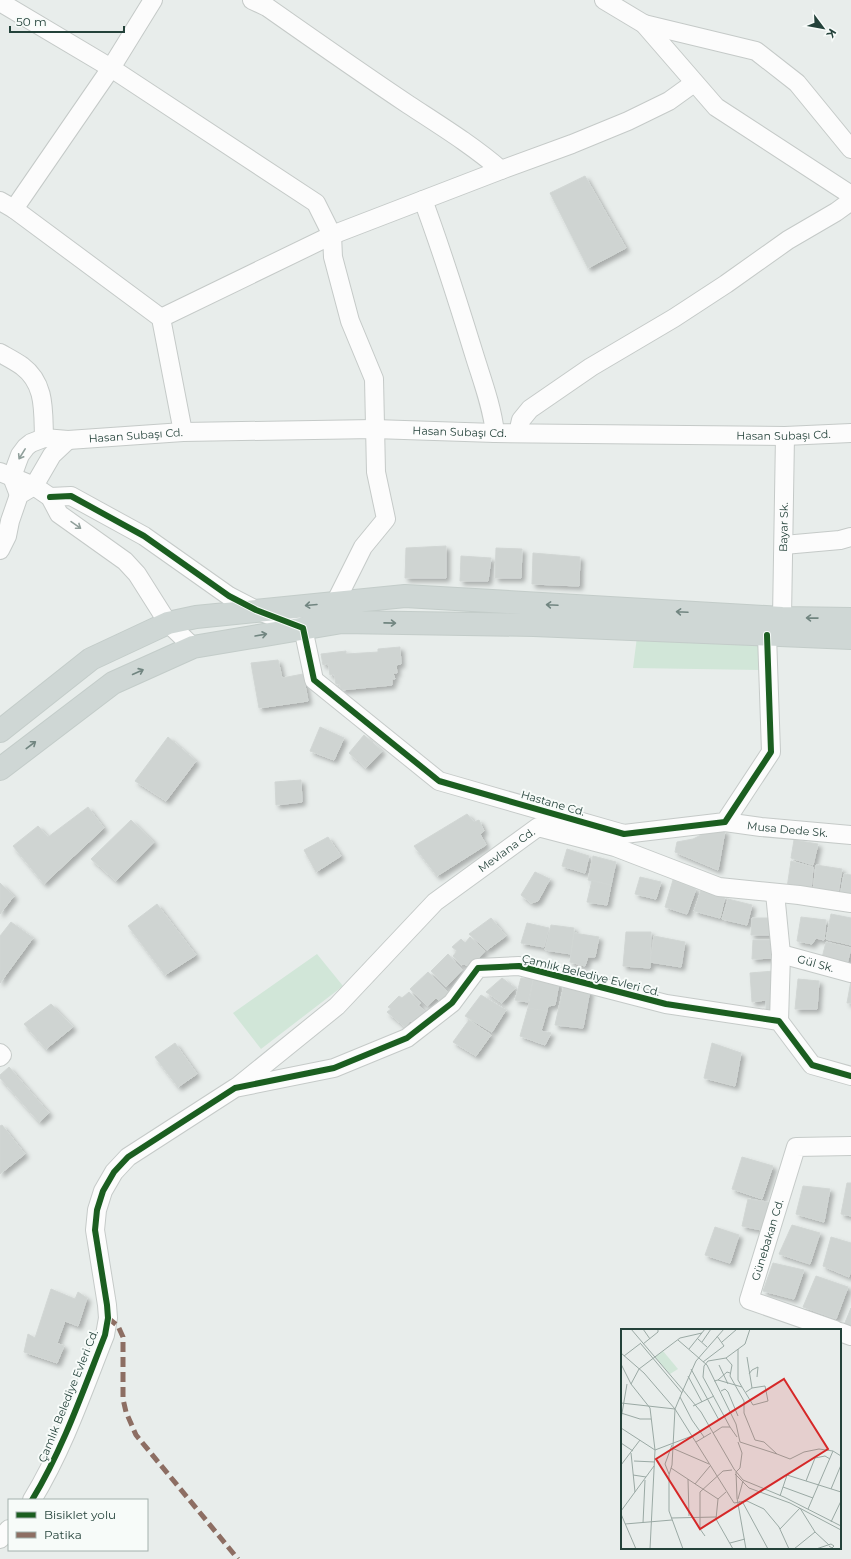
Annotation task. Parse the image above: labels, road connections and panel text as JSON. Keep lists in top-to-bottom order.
{
  "streets": {
    "street": [
      "Hasan Subaşı Cd.",
      "Bayar Sk.",
      "Hastane Cd.",
      "Musa Dede Sk.",
      "Mevlana Cd.",
      "Gül Sk.",
      "Çamlık Belediye Evleri Cd.",
      "Günebakan Cd."
    ]
  },
  "crossings": [
    ["Hasan Subaşı Cd.", "Bayar Sk."],
    ["Hastane Cd.", "Musa Dede Sk."],
    ["Hastane Cd.", "Mevlana Cd."],
    ["Mevlana Cd.", "Çamlık Belediye Evleri Cd."]
  ],
  "legend": ["Bisiklet yolu", "Patika"],
  "scale_bar": "50 m",
  "north": "bottom right"
}
